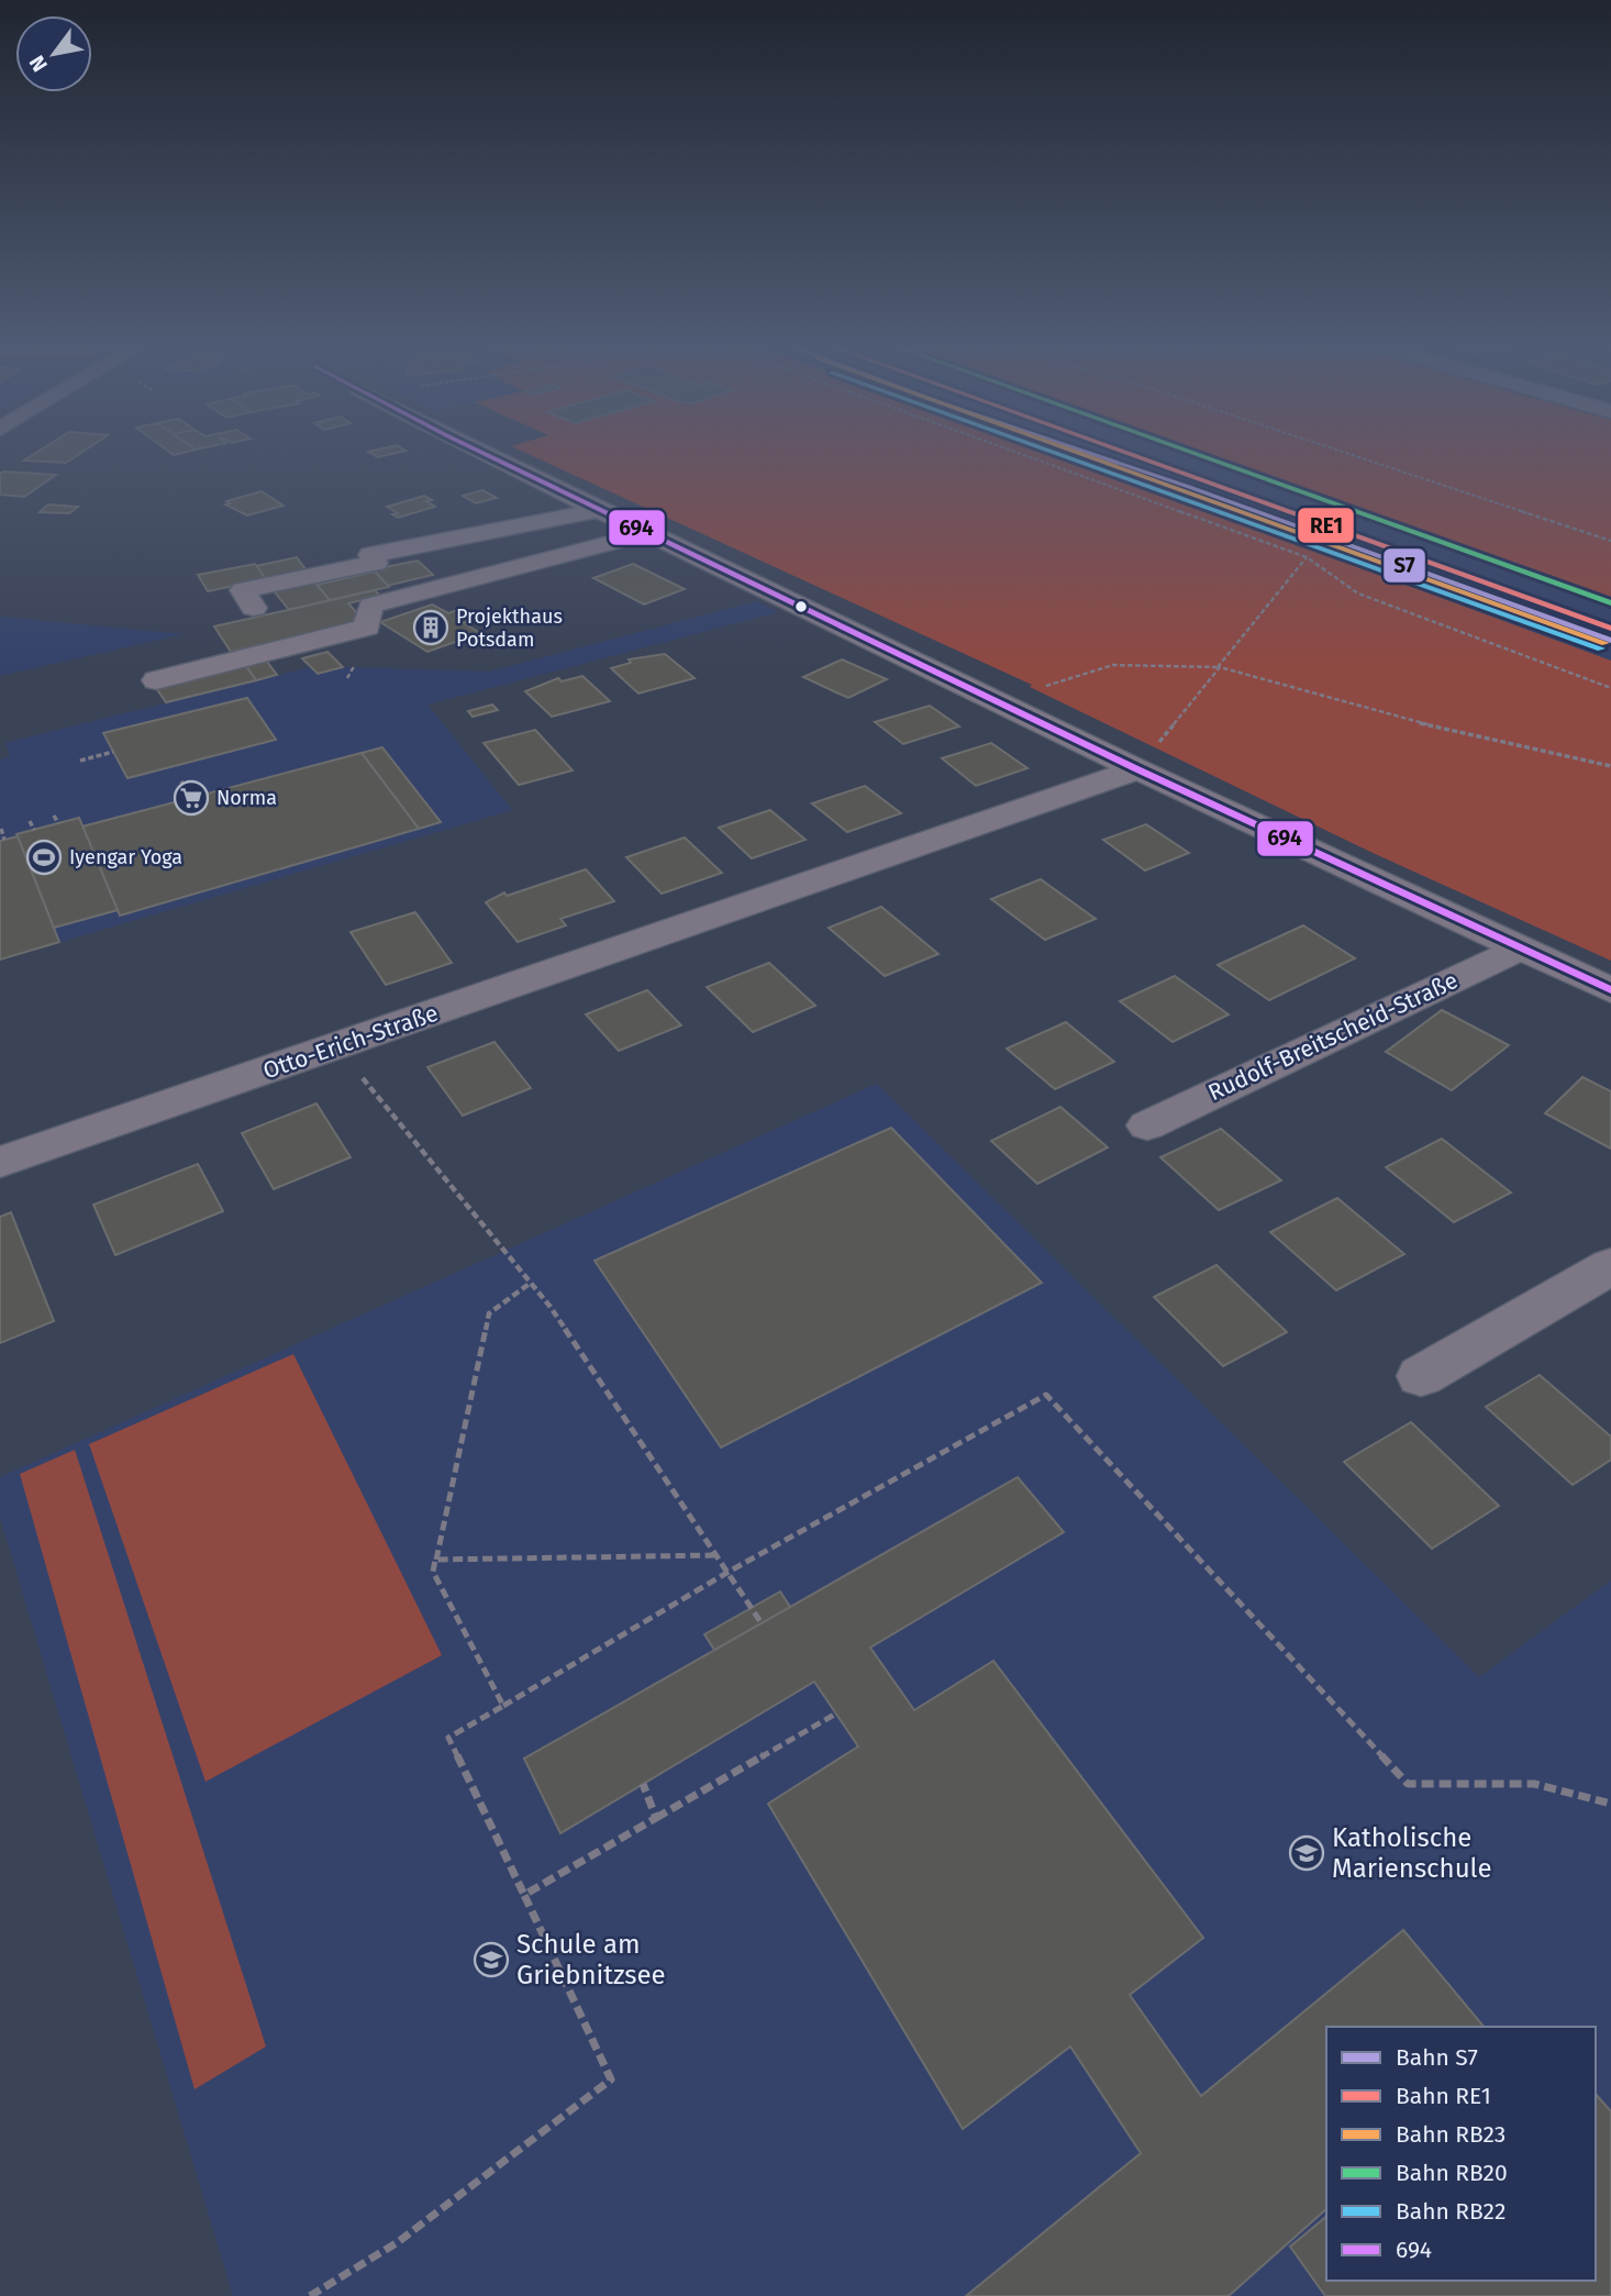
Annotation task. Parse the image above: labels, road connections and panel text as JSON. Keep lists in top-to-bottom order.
{
  "streets": {
    "street": ["Rudolf-Breitscheid-Straße", "Otto-Erich-Straße"]
  },
  "places": {
    "building": ["Projekthaus Potsdam"],
    "supermarket": ["Norma"],
    "sports": ["Iyengar Yoga"],
    "school or university": ["Katholische Marienschule", "Schule am Griebnitzsee"]
  },
  "lines": [
    "rail line S7",
    "rail line RE1",
    "rail line RB23",
    "rail line RB20",
    "rail line RB22",
    "transit line 694"
  ],
  "legend": [
    "Bahn S7",
    "Bahn RE1",
    "Bahn RB23",
    "Bahn RB20",
    "Bahn RB22",
    "694"
  ],
  "north": "bottom left"
}
